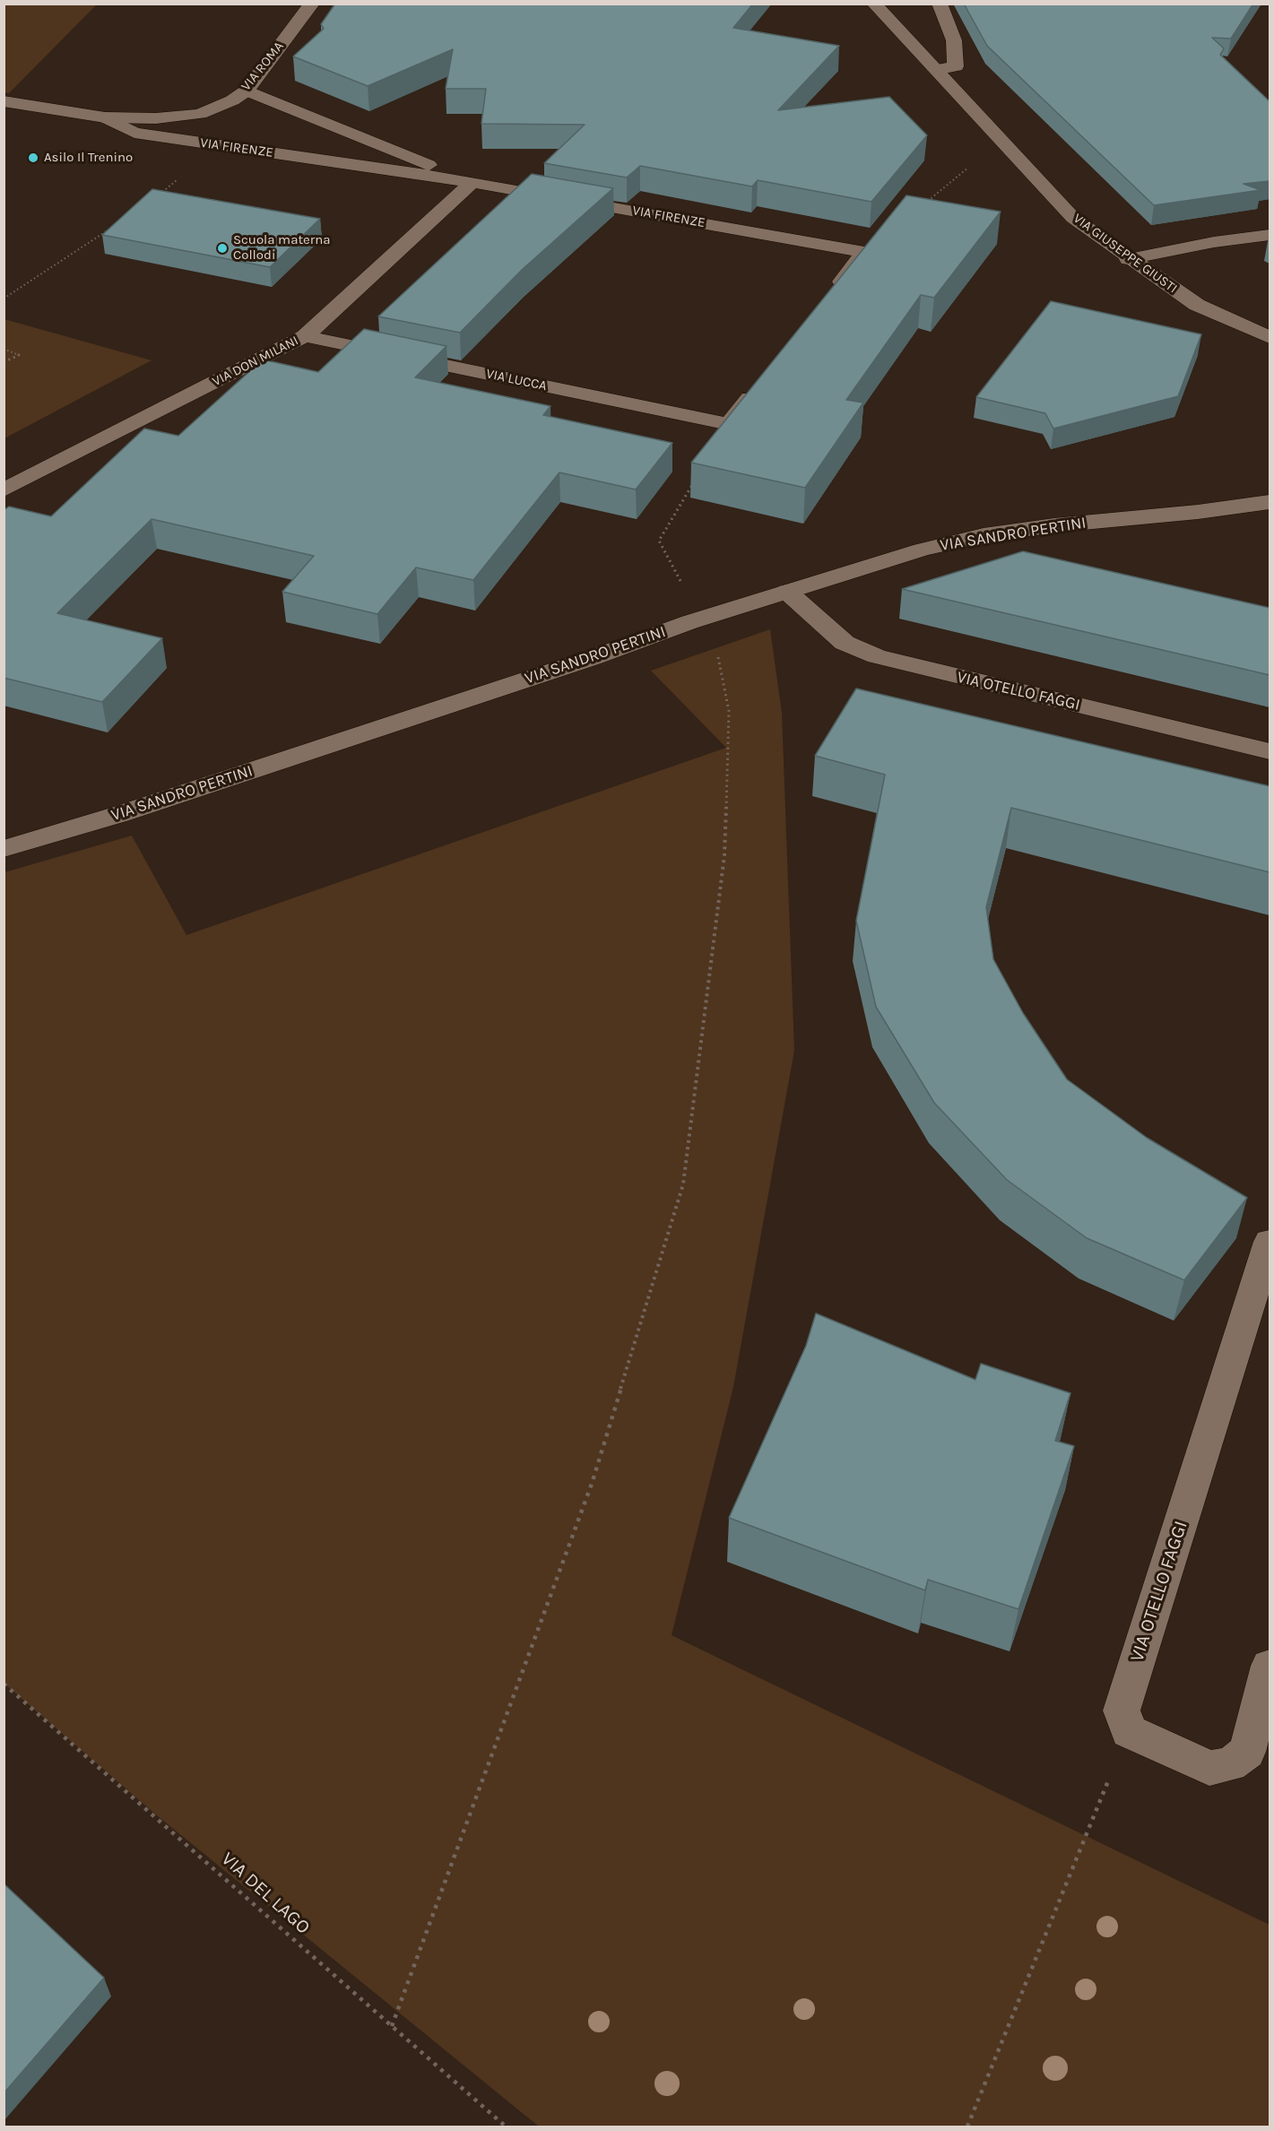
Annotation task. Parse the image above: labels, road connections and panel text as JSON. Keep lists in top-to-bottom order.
{
  "streets": {
    "street": [
      "VIA ROMA",
      "VIA FIRENZE",
      "VIA GIUSEPPE GIUSTI",
      "VIA DON MILANI",
      "VIA LUCCA",
      "VIA SANDRO PERTINI",
      "VIA OTELLO FAGGI"
    ],
    "path": ["VIA DEL LAGO"]
  },
  "crossings": [
    ["VIA ROMA", "VIA FIRENZE"],
    ["VIA FIRENZE", "VIA DON MILANI"],
    ["VIA DON MILANI", "VIA LUCCA"],
    ["VIA SANDRO PERTINI", "VIA OTELLO FAGGI"]
  ],
  "places": ["Asilo Il Trenino", "Scuola materna Collodi"]
}
